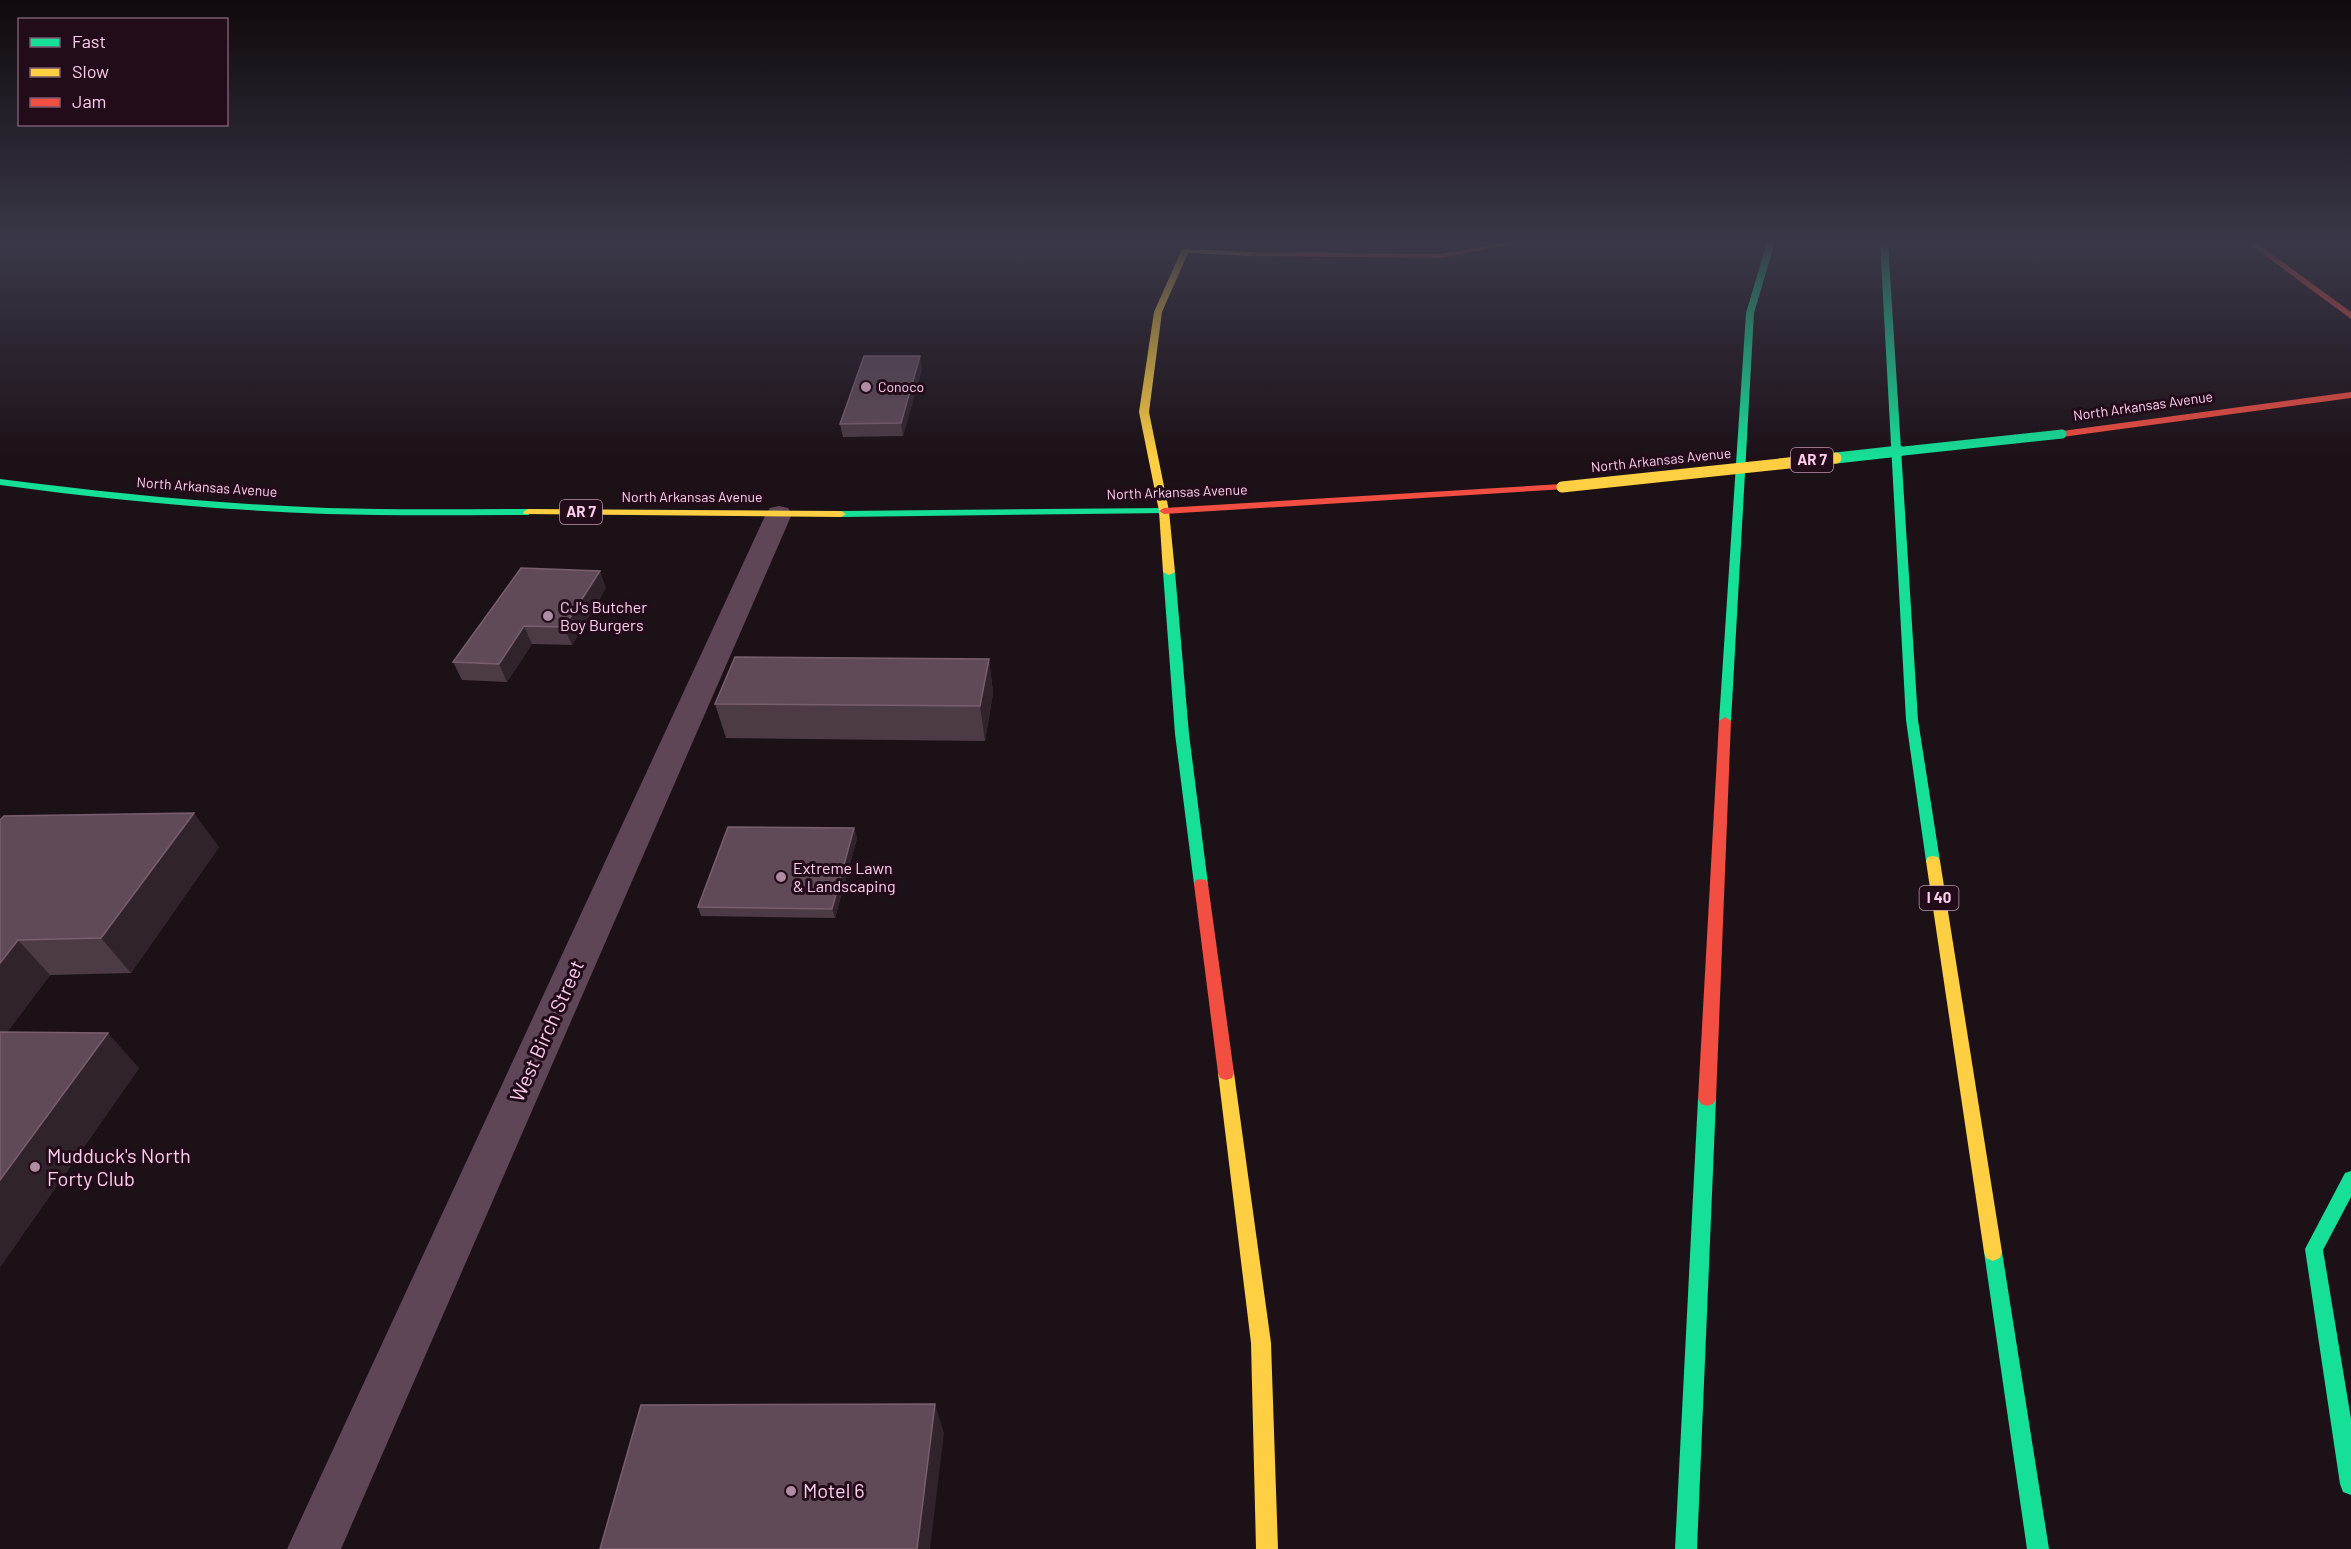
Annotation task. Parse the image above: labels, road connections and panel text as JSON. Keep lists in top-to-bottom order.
{
  "streets": {
    "main road": ["North Arkansas Avenue", "AR 7", "I 40"],
    "street": ["West Birch Street"]
  },
  "crossings": [
    ["North Arkansas Avenue", "West Birch Street"]
  ],
  "places": [
    "Conoco",
    "CJ's Butcher Boy Burgers",
    "Extreme Lawn & Landscaping",
    "Mudduck's North Forty Club",
    "Motel 6"
  ],
  "legend": ["Fast", "Slow", "Jam"]
}
